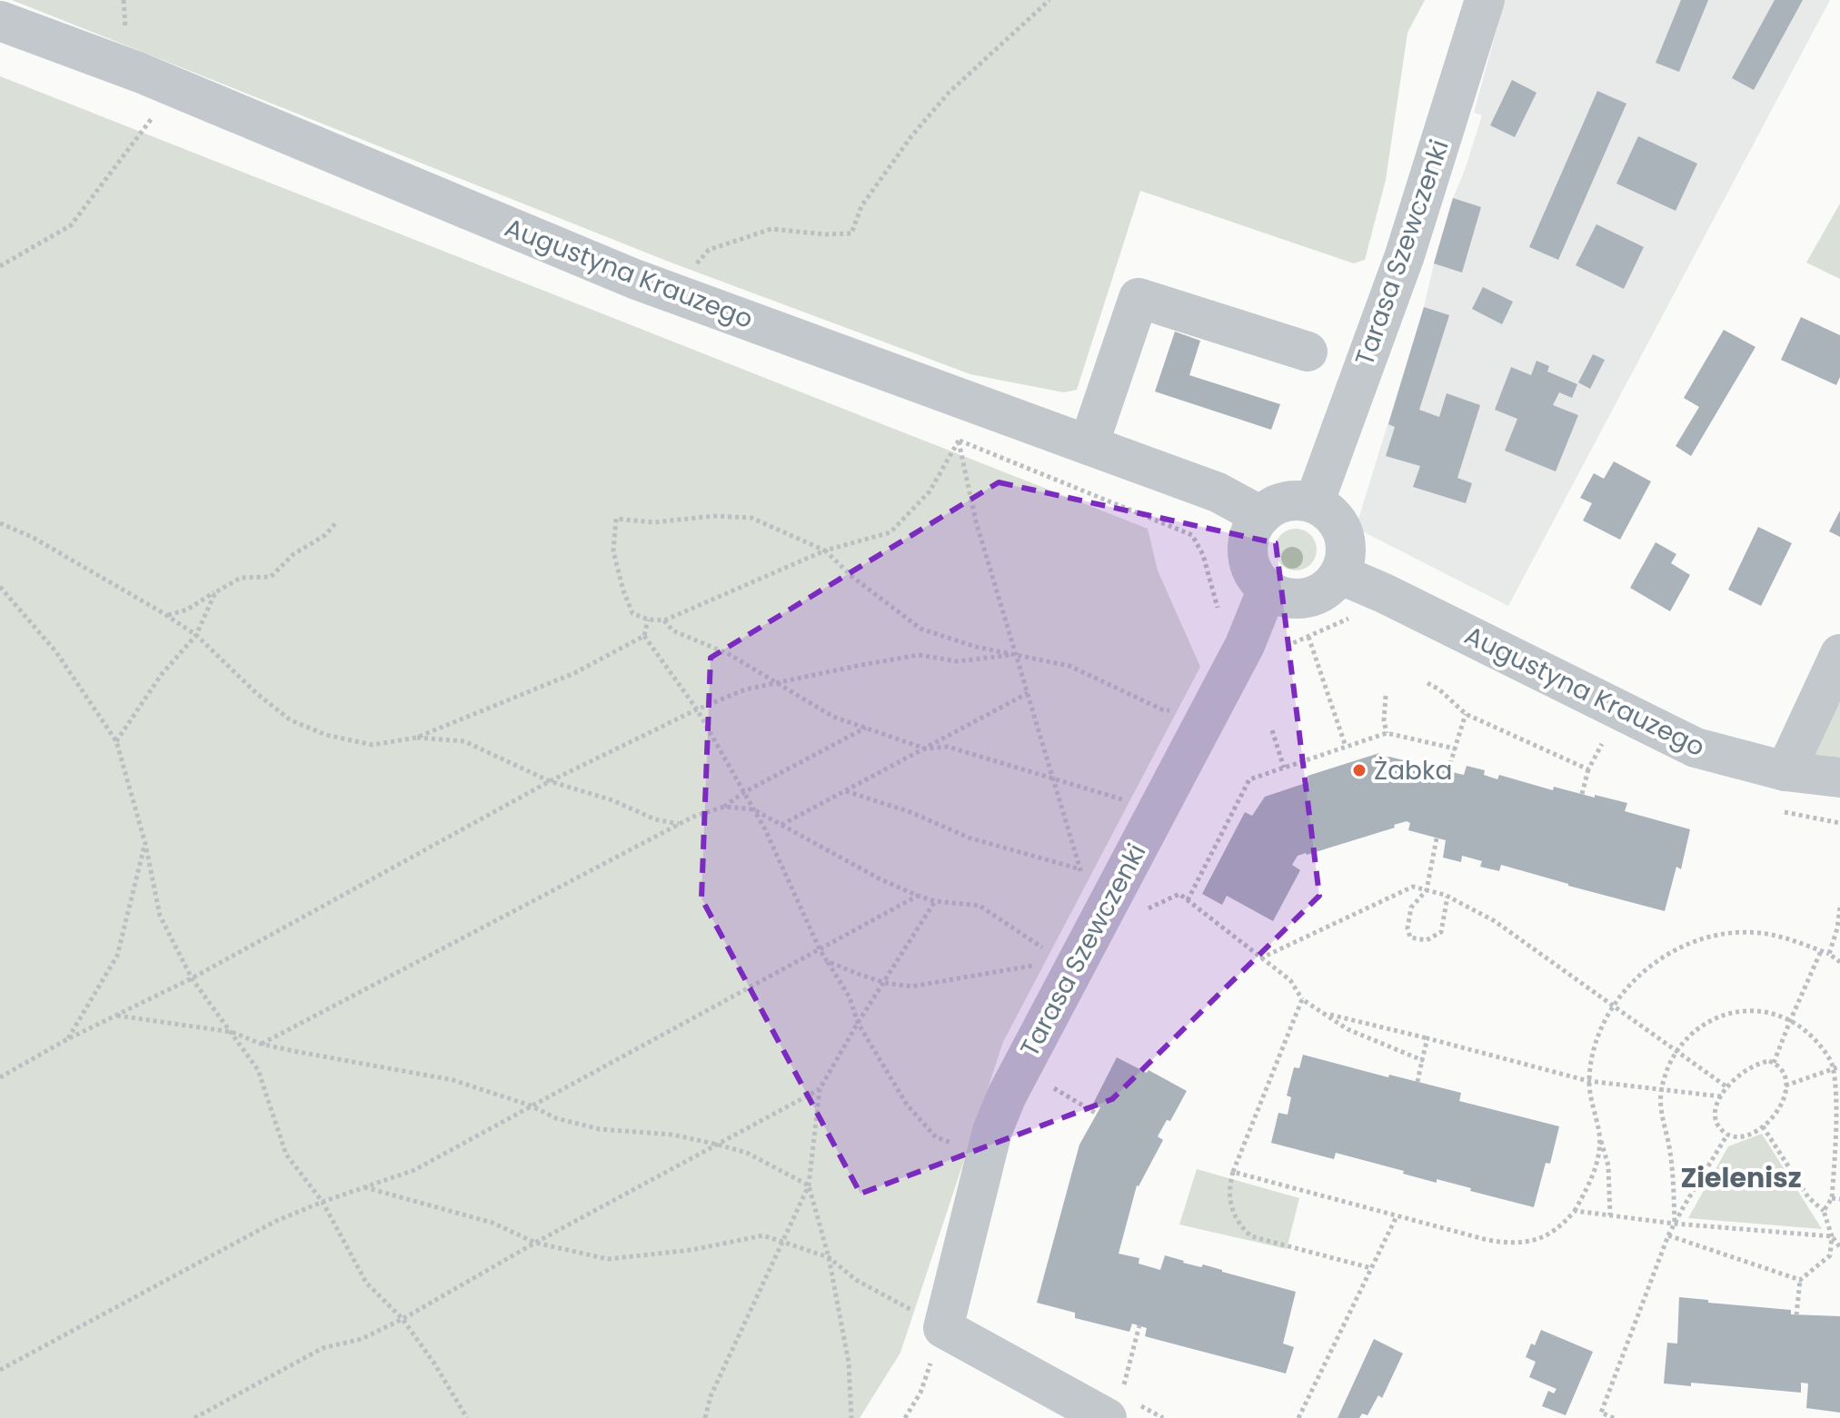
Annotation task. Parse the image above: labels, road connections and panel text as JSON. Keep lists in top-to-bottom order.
{
  "streets": {
    "street": ["Tarasa Szewczenki", "Augustyna Krauzego"]
  },
  "crossings": [
    ["Tarasa Szewczenki", "Augustyna Krauzego"]
  ],
  "districts": ["Zielenisz"],
  "places": ["Żabka"]
}
